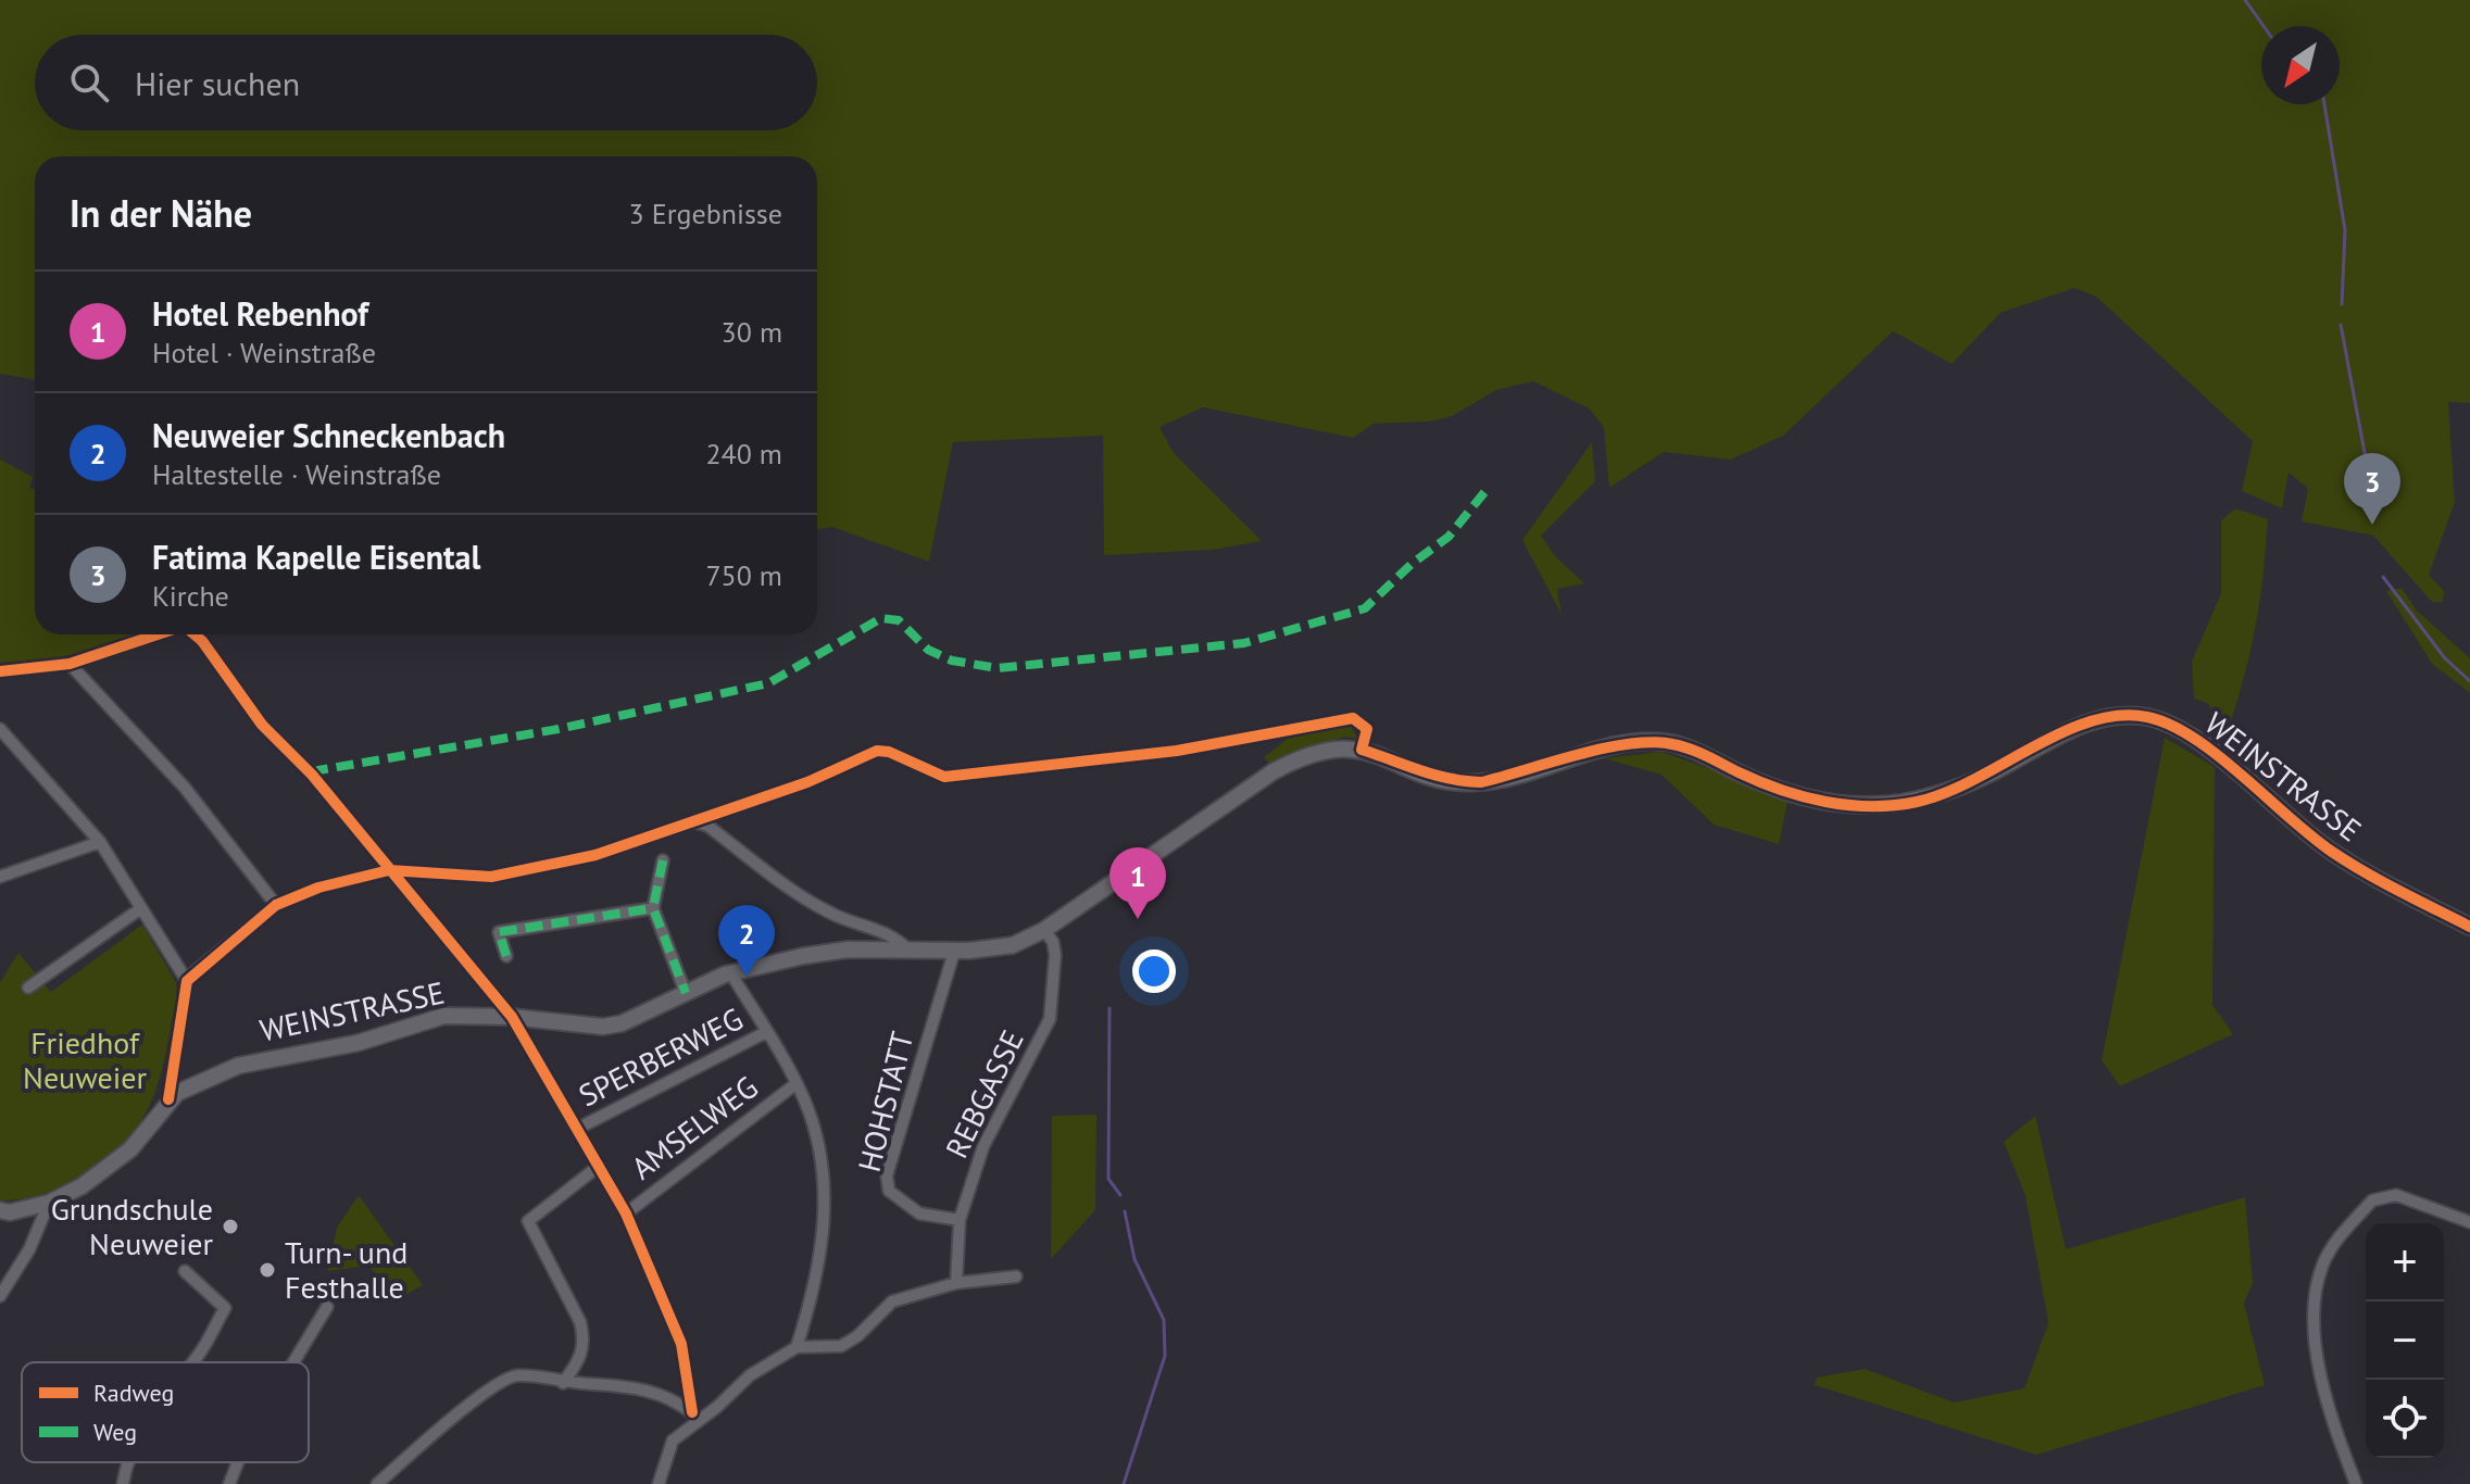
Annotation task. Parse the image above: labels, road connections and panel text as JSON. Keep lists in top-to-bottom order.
{
  "streets": {
    "main road": ["WEINSTRASSE"],
    "street": [
      "SPERBERWEG",
      "REBGASSE",
      "HOHSTATT",
      "AMSELWEG"
    ]
  },
  "crossings": [
    ["WEINSTRASSE", "REBGASSE"],
    ["WEINSTRASSE", "HOHSTATT"],
    ["REBGASSE", "HOHSTATT"]
  ],
  "parks": ["Friedhof Neuweier"],
  "places": ["Grundschule Neuweier", "Turn- und Festhalle"],
  "legend": ["Radweg", "Weg"],
  "north": "bottom left",
  "page": {
    "search": "Hier suchen",
    "heading": ["In der Nähe", "3 Ergebnisse"],
    "list": [
      {
        "mark": "1",
        "name": "Hotel Rebenhof",
        "note": "Hotel · Weinstraße",
        "value": "30 m"
      },
      {
        "mark": "2",
        "name": "Neuweier Schneckenbach",
        "note": "Haltestelle · Weinstraße",
        "value": "240 m"
      },
      {
        "mark": "3",
        "name": "Fatima Kapelle Eisental",
        "note": "Kirche",
        "value": "750 m"
      }
    ],
    "pins": ["3", "1", "2"],
    "map_buttons": ["+", "−"]
  }
}
